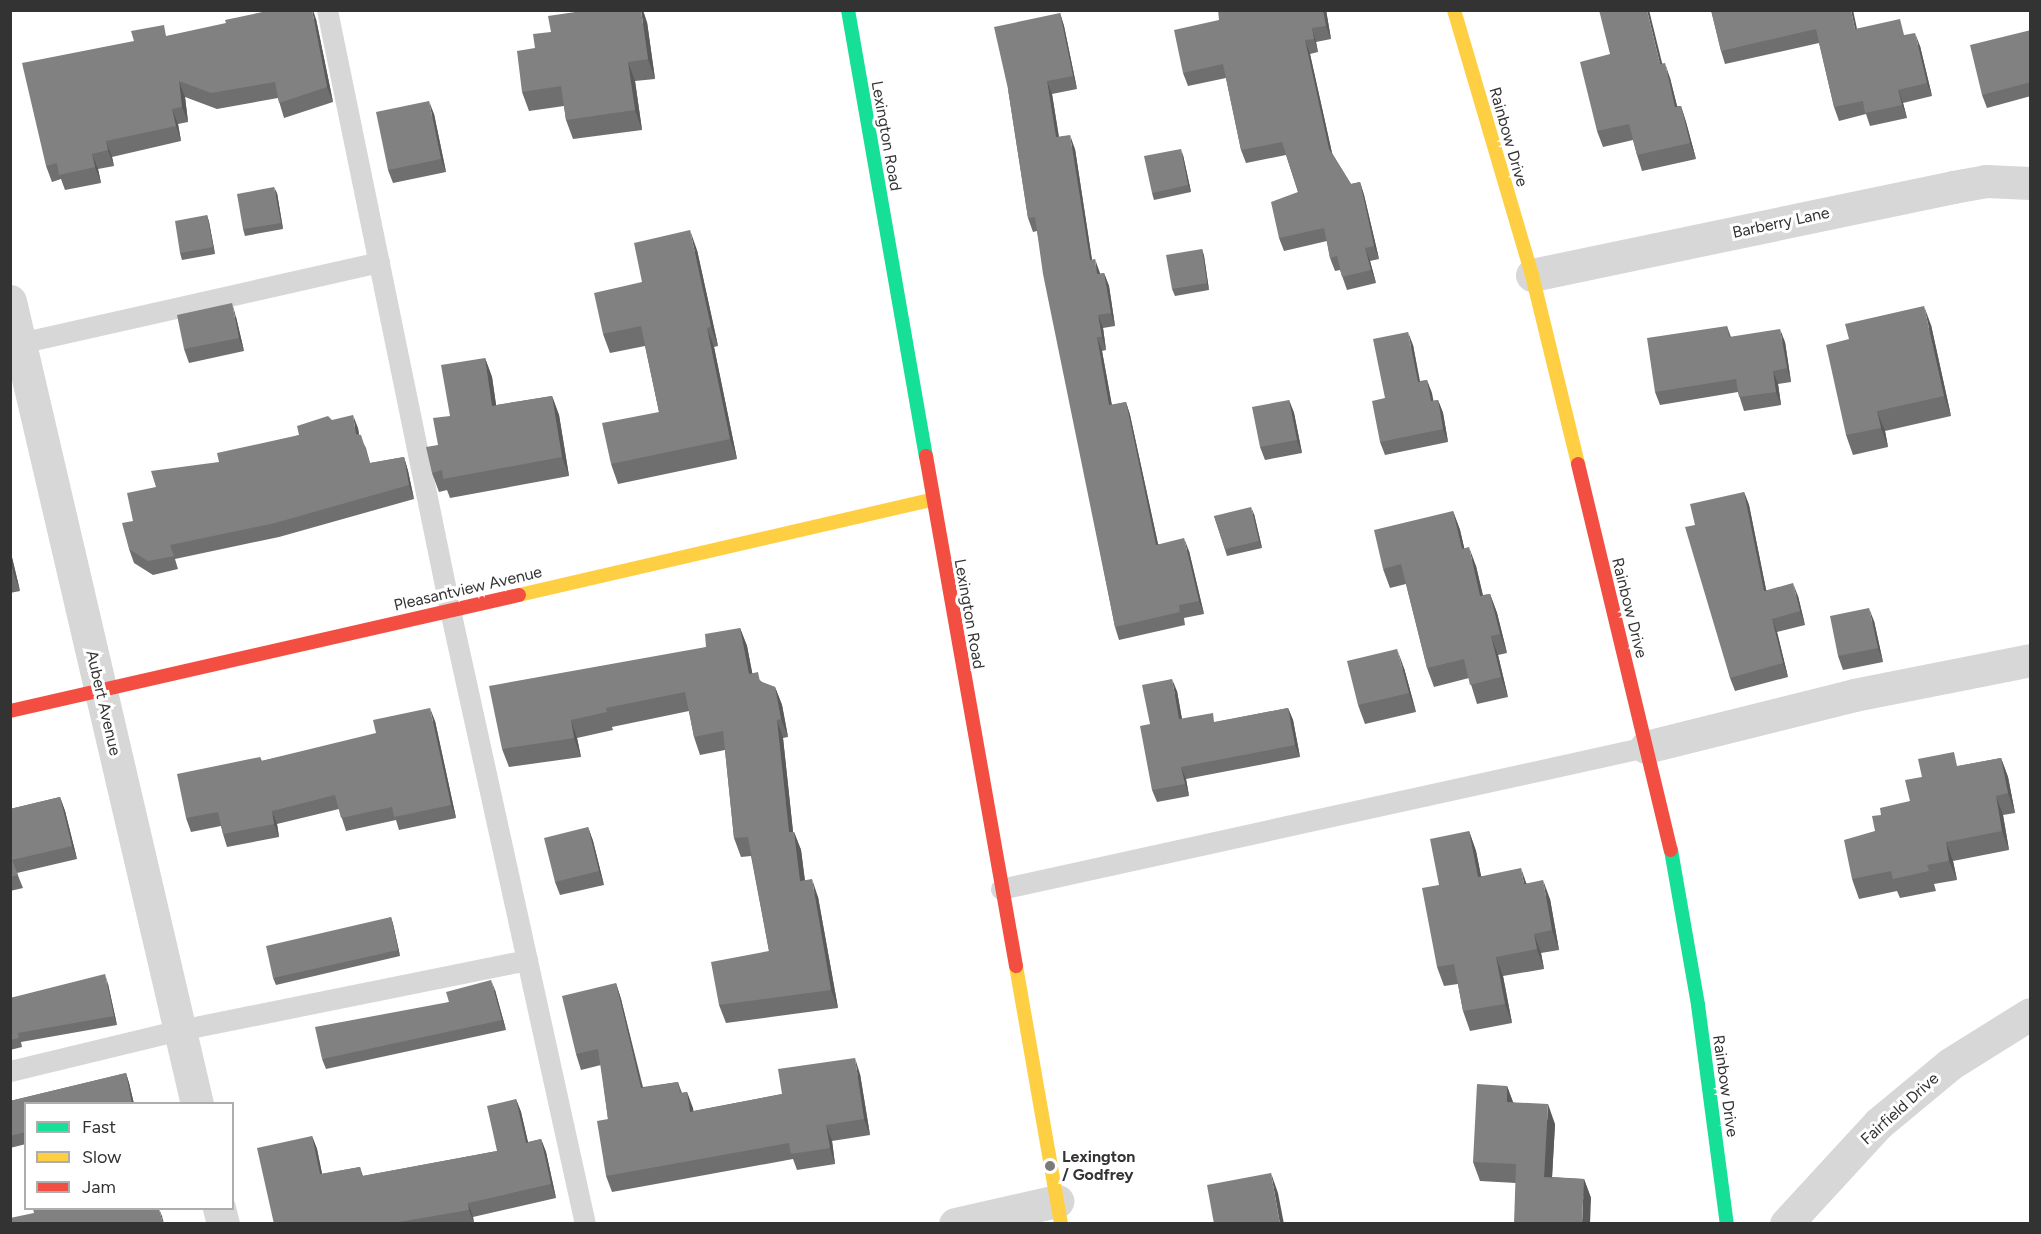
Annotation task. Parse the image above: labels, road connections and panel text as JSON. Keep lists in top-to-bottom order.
{
  "streets": {
    "street": [
      "Lexington Road",
      "Rainbow Drive",
      "Barberry Lane",
      "Pleasantview Avenue",
      "Aubert Avenue",
      "Fairfield Drive"
    ]
  },
  "crossings": [
    ["Lexington Road", "Pleasantview Avenue"],
    ["Rainbow Drive", "Barberry Lane"],
    ["Pleasantview Avenue", "Aubert Avenue"]
  ],
  "places": ["Lexington / Godfrey"],
  "legend": ["Fast", "Slow", "Jam"]
}
